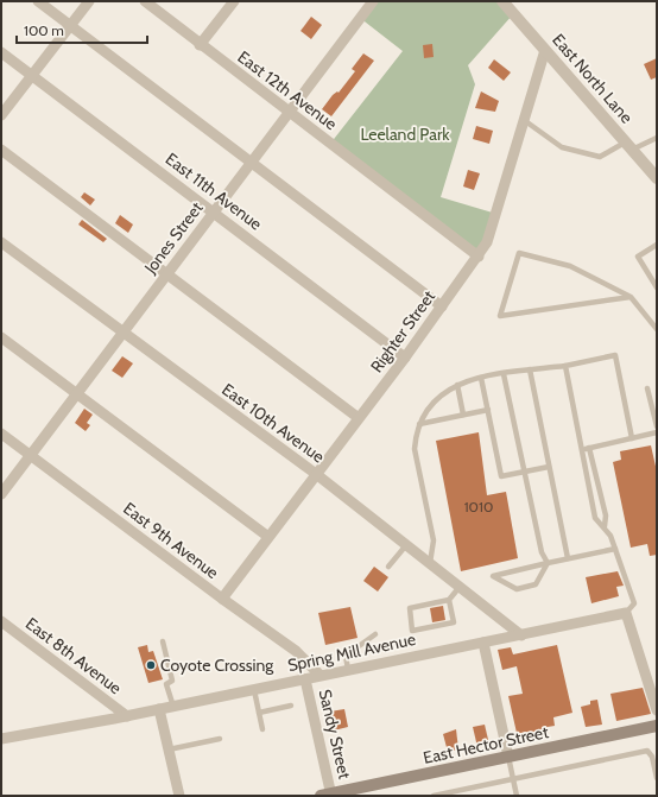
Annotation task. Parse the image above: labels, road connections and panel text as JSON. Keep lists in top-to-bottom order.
{
  "streets": {
    "main road": ["East Hector Street"],
    "street": [
      "East North Lane",
      "East 12th Avenue",
      "East 11th Avenue",
      "Jones Street",
      "Righter Street",
      "East 10th Avenue",
      "East 9th Avenue",
      "Spring Mill Avenue",
      "East 8th Avenue",
      "Sandy Street"
    ]
  },
  "crossings": [
    ["East North Lane", "Righter Street"],
    ["East 12th Avenue", "Jones Street"],
    ["East 12th Avenue", "Righter Street"],
    ["East 11th Avenue", "Jones Street"],
    ["East 11th Avenue", "Righter Street"],
    ["Jones Street", "East 10th Avenue"],
    ["Jones Street", "East 9th Avenue"],
    ["Righter Street", "East 10th Avenue"],
    ["Righter Street", "East 9th Avenue"],
    ["East 10th Avenue", "Spring Mill Avenue"],
    ["East 9th Avenue", "Spring Mill Avenue"],
    ["Spring Mill Avenue", "East 8th Avenue"],
    ["Spring Mill Avenue", "Sandy Street"],
    ["Sandy Street", "East Hector Street"]
  ],
  "parks": ["Leeland Park"],
  "places": ["Coyote Crossing"],
  "house_numbers": ["1010"],
  "scale_bar": "100 m"
}
